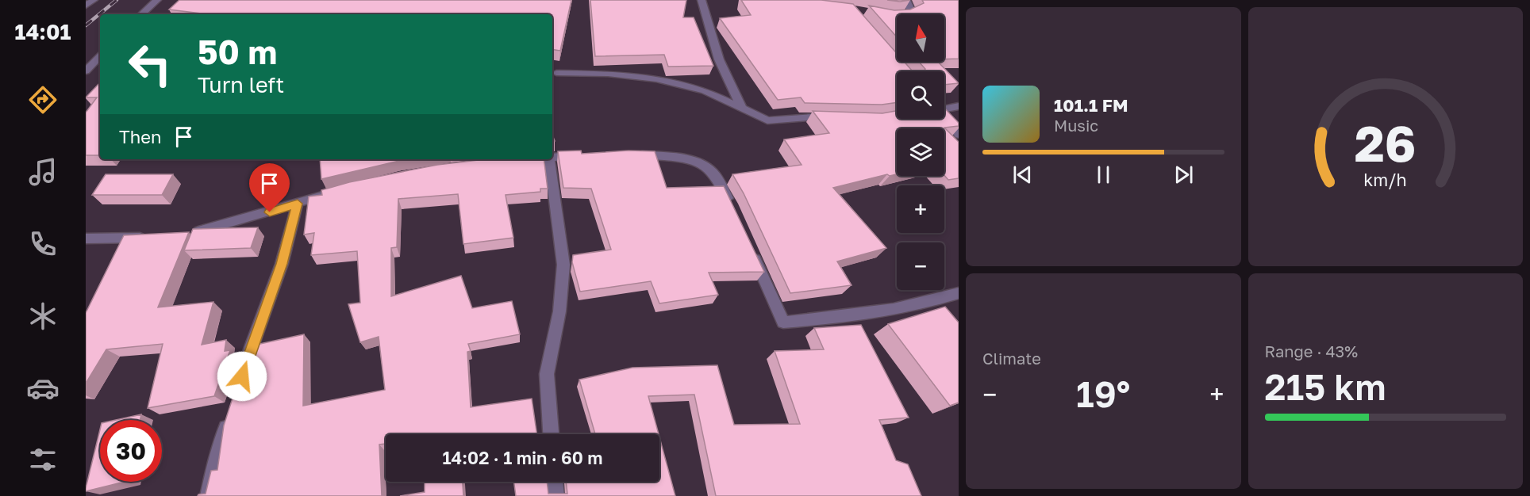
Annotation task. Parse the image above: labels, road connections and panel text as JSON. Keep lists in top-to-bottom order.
{
  "north": "top",
  "page": {
    "tabs": "14:01",
    "map_buttons": ["+", "−"],
    "turn": ["50 m", "Turn left"],
    "song": ["101.1 FM", "Music"],
    "then": "Then",
    "tile": [
      "Climate",
      ["Range · 43%", "215 km"]
    ],
    "heat": ["−", "19°", "+"],
    "limit": "30",
    "trip": "14:02 · 1 min · 60 m",
    "gauge": ["26", "km/h"]
  }
}
